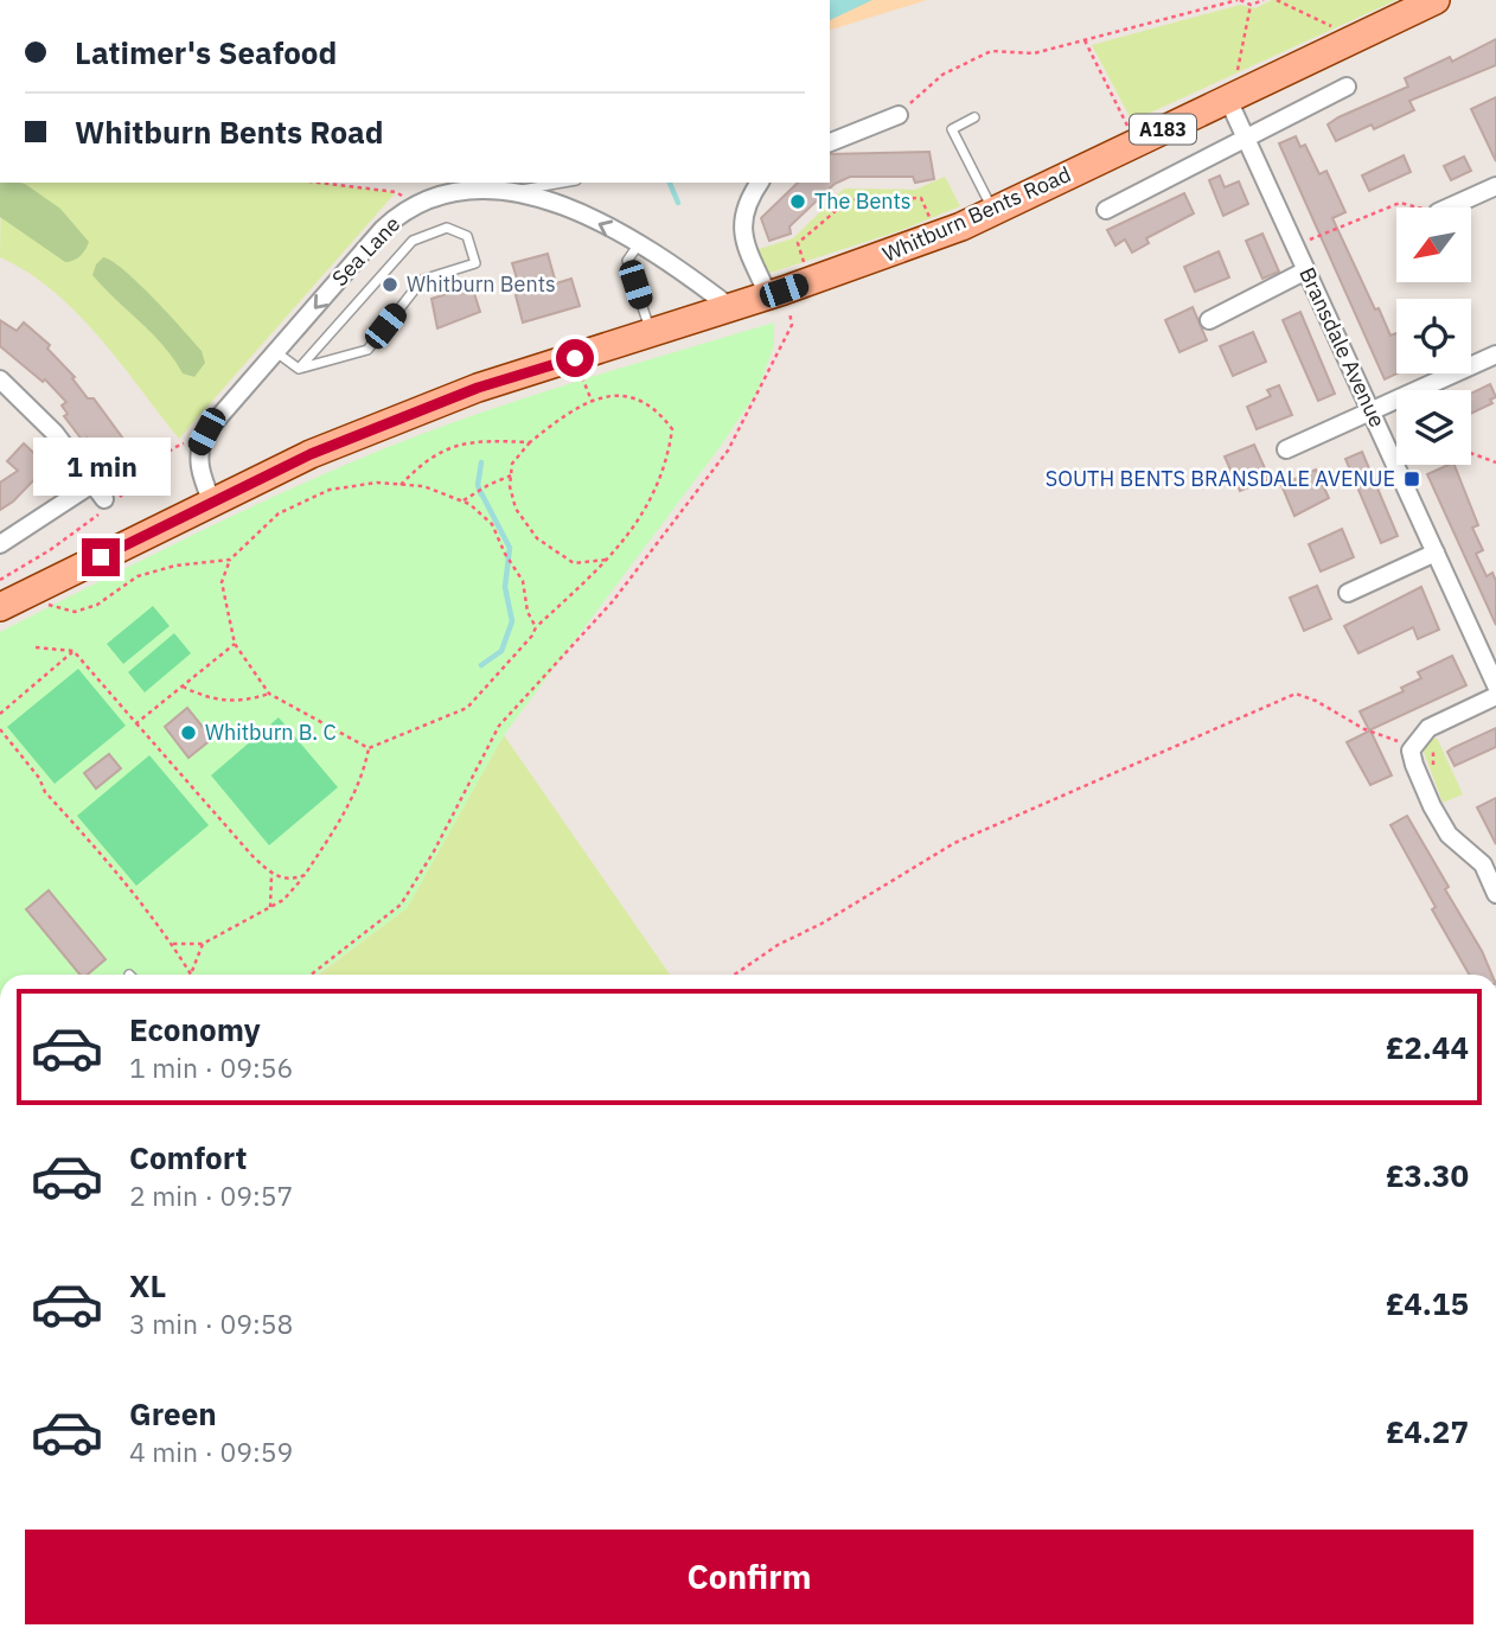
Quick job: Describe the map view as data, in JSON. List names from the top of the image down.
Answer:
{
  "streets": {
    "main road": ["A183", "Whitburn Bents Road"],
    "street": ["Sea Lane", "Bransdale Avenue"]
  },
  "crossings": [
    ["Whitburn Bents Road", "Sea Lane"],
    ["Whitburn Bents Road", "Bransdale Avenue"]
  ],
  "one_way": ["Sea Lane"],
  "places": {
    "other": ["The Bents", "Whitburn Bents", "Whitburn B. C"],
    "transit": ["SOUTH BENTS BRANSDALE AVENUE"]
  },
  "north": "bottom left",
  "page": {
    "banner": ["Latimer's Seafood", "Whitburn Bents Road"],
    "bubble": "1 min",
    "list": [
      {
        "name": "Economy",
        "note": "1 min · 09:56",
        "value": "£2.44"
      },
      {
        "name": "Comfort",
        "note": "2 min · 09:57",
        "value": "£3.30"
      },
      {
        "name": "XL",
        "note": "3 min · 09:58",
        "value": "£4.15"
      },
      {
        "name": "Green",
        "note": "4 min · 09:59",
        "value": "£4.27"
      }
    ],
    "buttons": "Confirm"
  }
}
